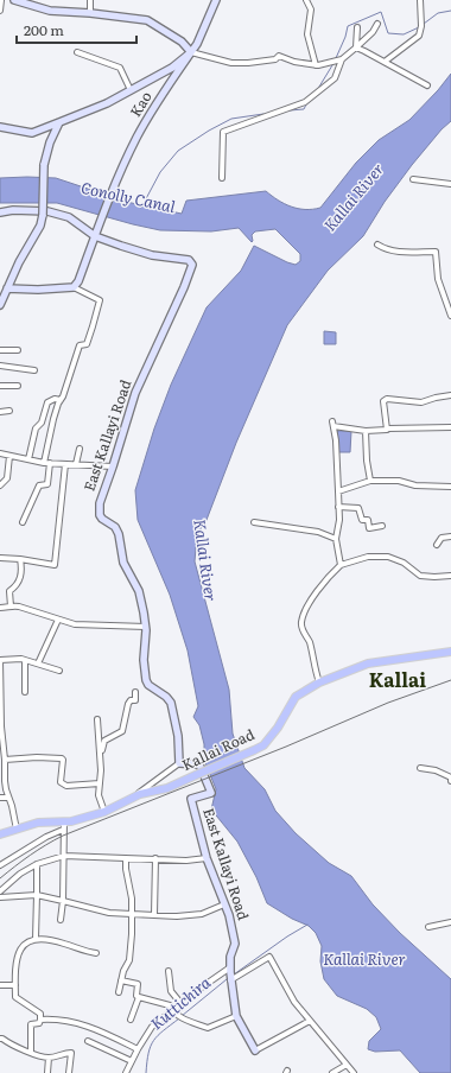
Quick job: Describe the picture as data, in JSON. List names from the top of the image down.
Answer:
{
  "streets": {
    "main road": ["Kallai Road"],
    "street": ["Kao", "East Kallayi Road"]
  },
  "crossings": [
    ["Kao", "East Kallayi Road"]
  ],
  "districts": ["Kallai"],
  "water": ["Conolly Canal", "Kallai River", "Kuttichira"],
  "scale_bar": "200 m"
}
